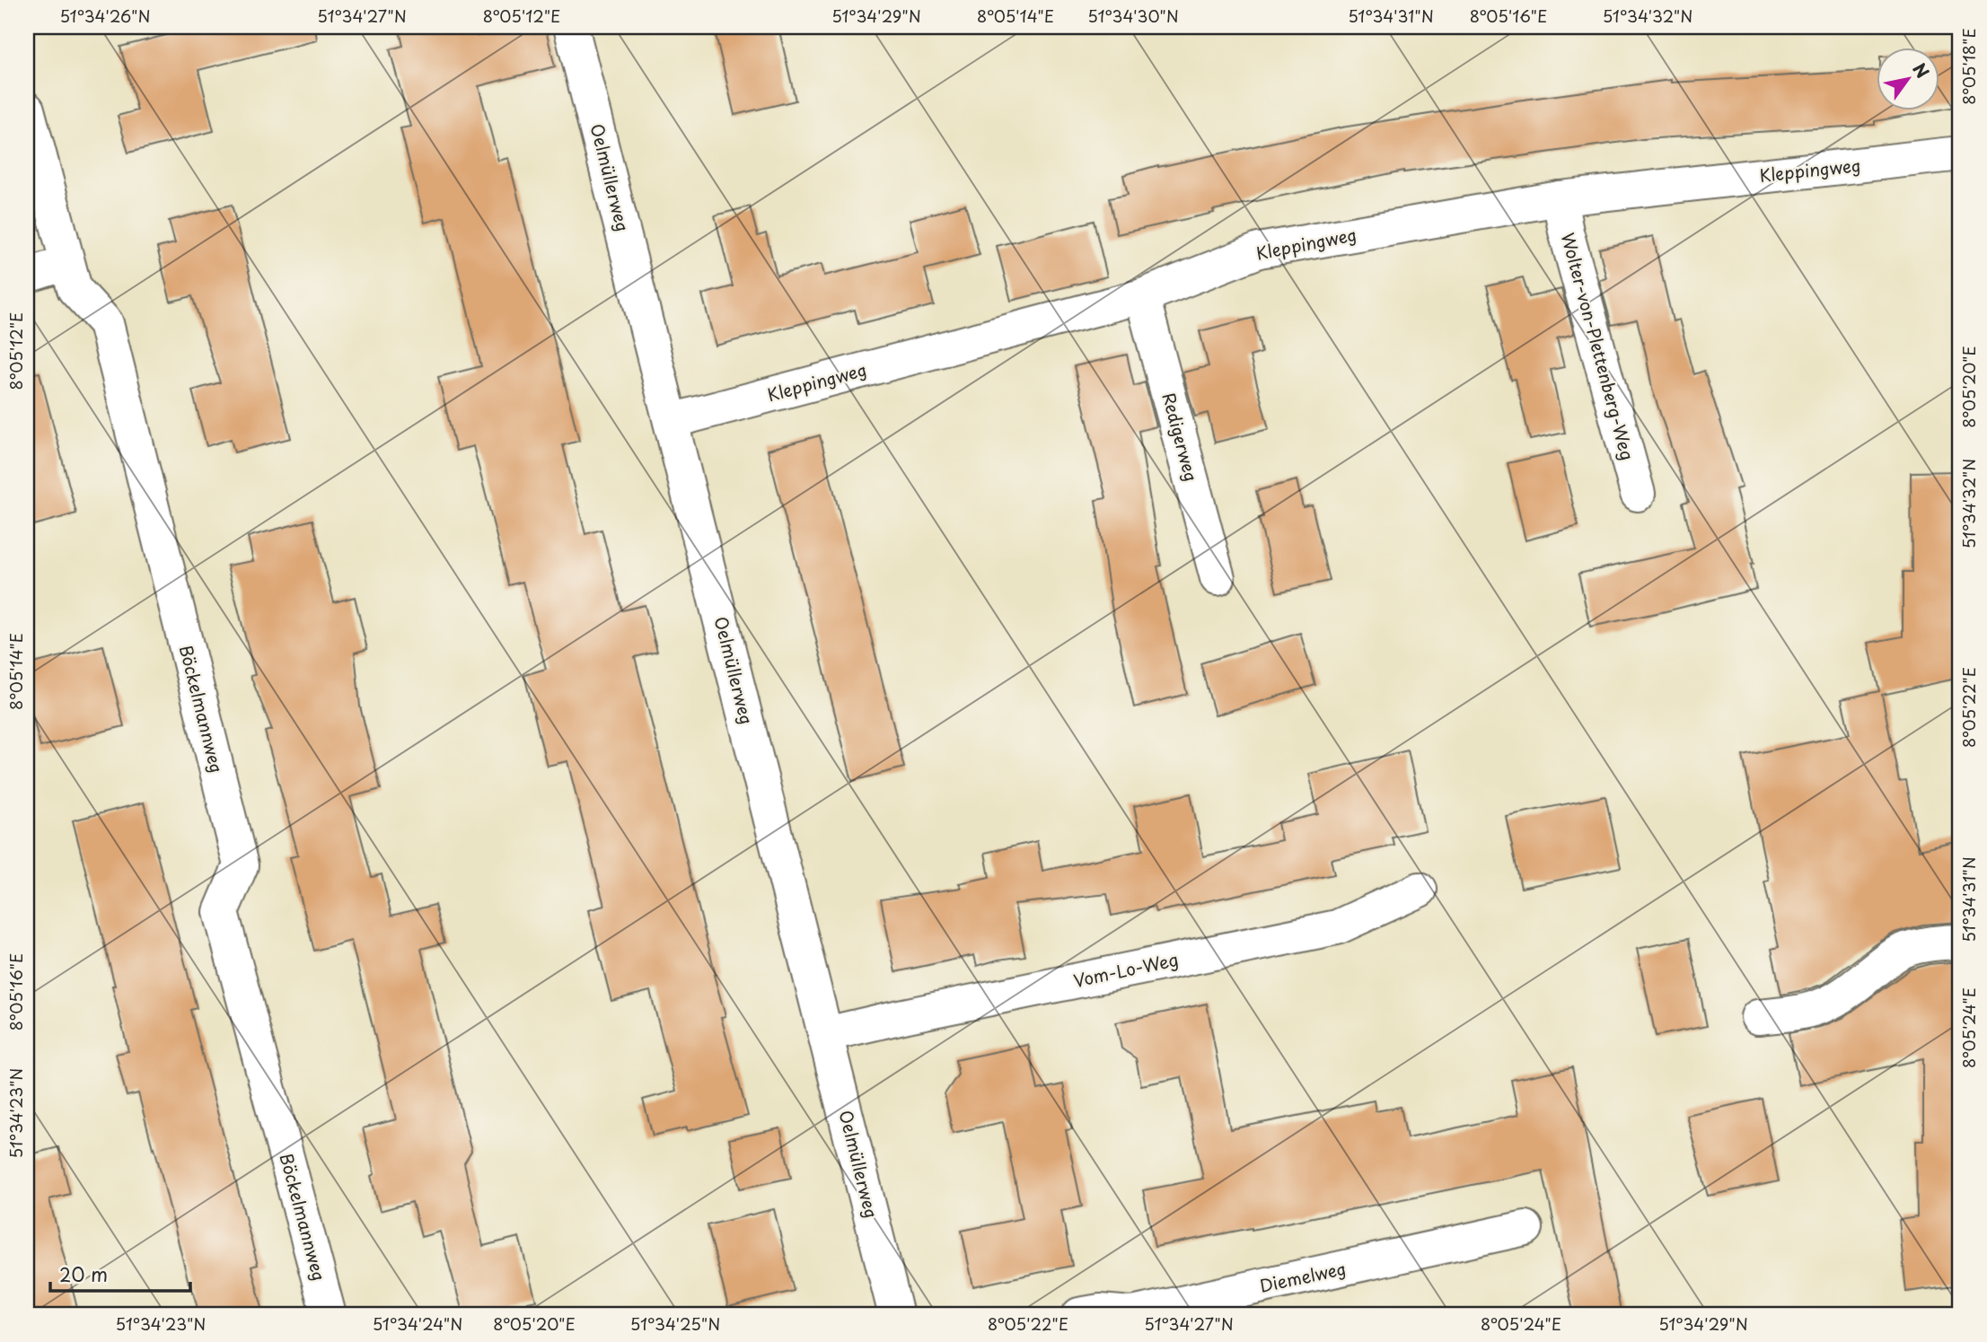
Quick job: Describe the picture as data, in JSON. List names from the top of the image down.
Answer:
{
  "streets": {
    "street": [
      "Kleppingweg",
      "Oelmüllerweg",
      "Wolter-von-Plettenberg-Weg",
      "Redigerweg",
      "Böckelmannweg",
      "Vom-Lo-Weg",
      "Diemelweg"
    ]
  },
  "crossings": [
    ["Kleppingweg", "Oelmüllerweg"],
    ["Kleppingweg", "Wolter-von-Plettenberg-Weg"],
    ["Kleppingweg", "Redigerweg"],
    ["Oelmüllerweg", "Vom-Lo-Weg"]
  ],
  "scale_bar": "20 m",
  "north": "top right",
  "coordinates": [
    "51°34'26\"N",
    "51°34'27\"N",
    "8°05'12\"E",
    "51°34'29\"N",
    "8°05'14\"E",
    "51°34'30\"N",
    "51°34'31\"N",
    "8°05'16\"E",
    "51°34'32\"N",
    "8°05'18\"E",
    "8°05'20\"E",
    "8°05'22\"E",
    "8°05'24\"E",
    "51°34'23\"N",
    "51°34'24\"N",
    "51°34'25\"N"
  ]
}
